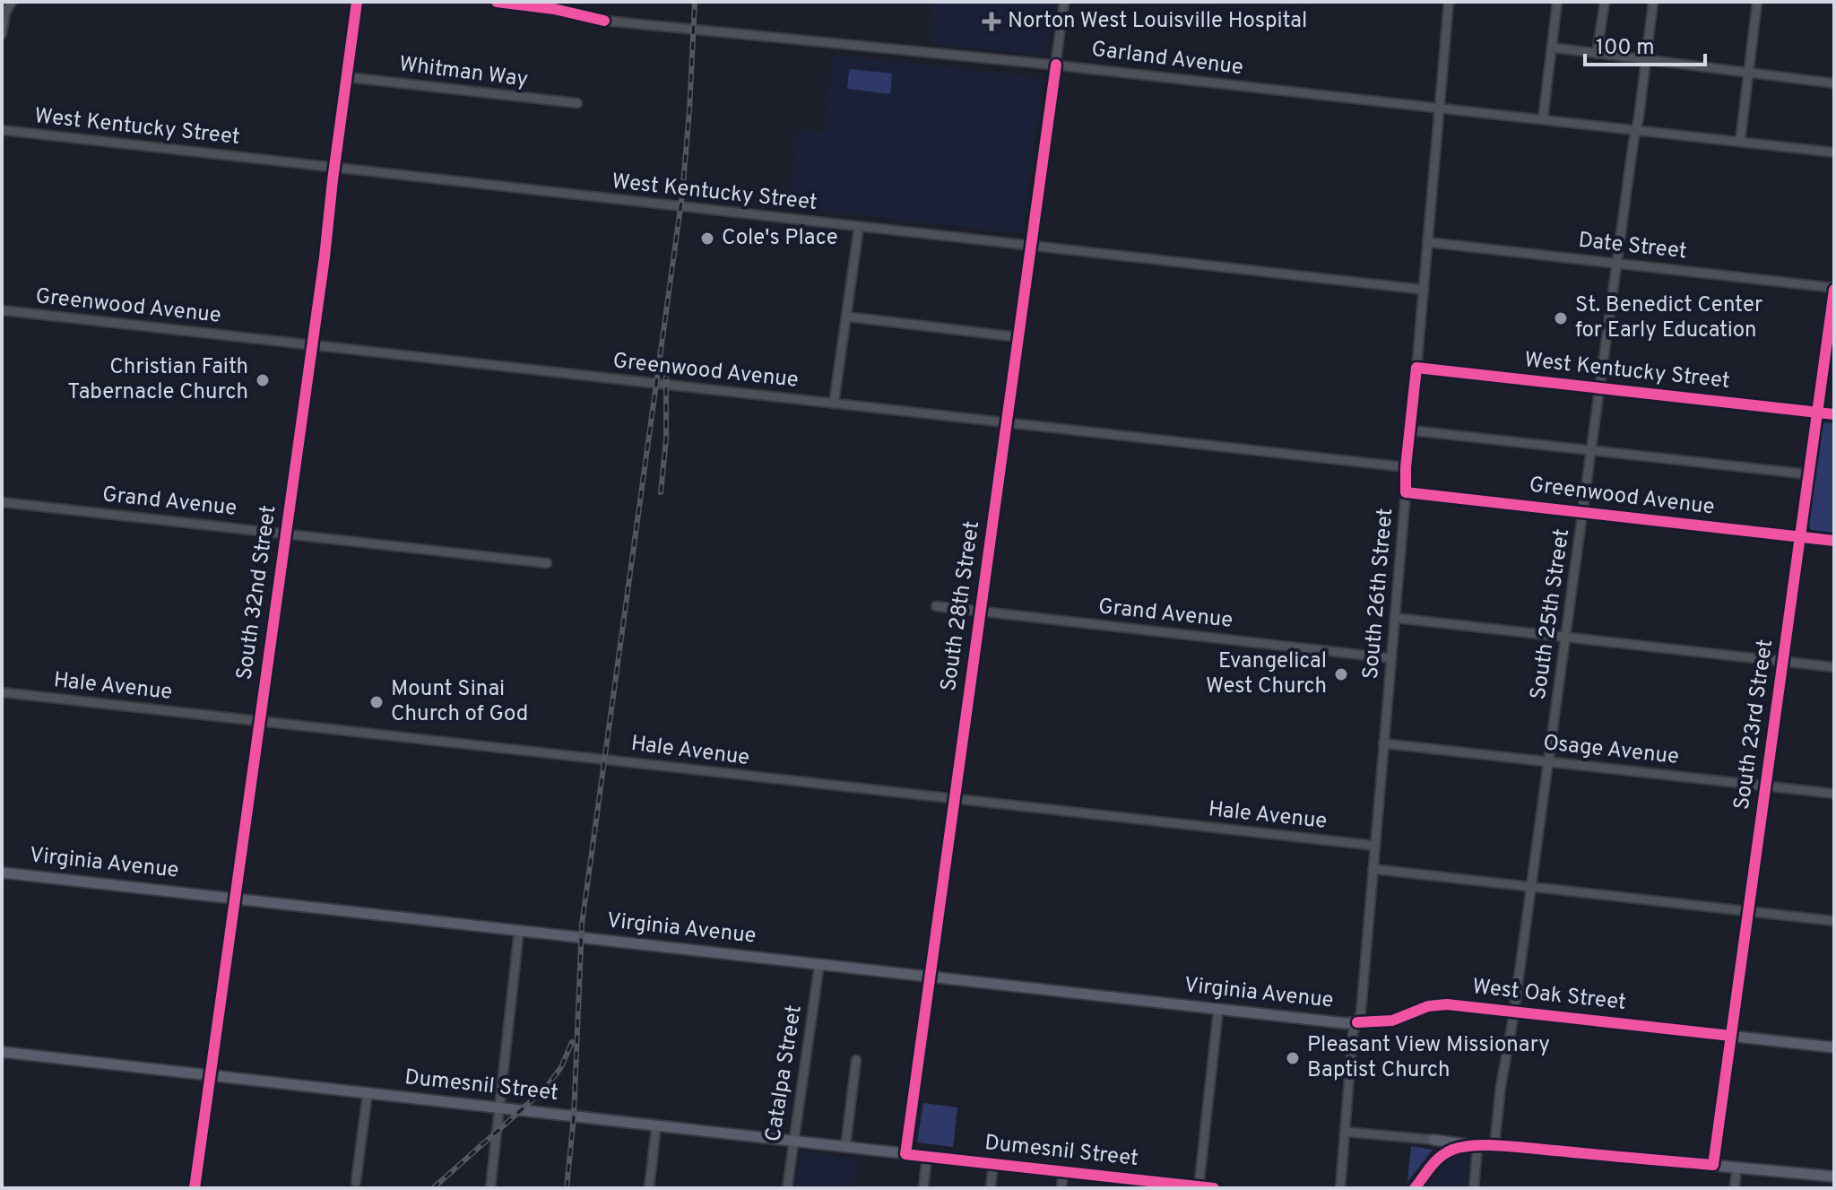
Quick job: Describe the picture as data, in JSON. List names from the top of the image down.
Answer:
{
  "streets": {
    "main road": ["Virginia Avenue", "West Oak Street", "Dumesnil Street"],
    "street": [
      "Garland Avenue",
      "Whitman Way",
      "West Kentucky Street",
      "Date Street",
      "Greenwood Avenue",
      "Grand Avenue",
      "South 32nd Street",
      "South 26th Street",
      "South 28th Street",
      "South 25th Street",
      "Hale Avenue",
      "South 23rd Street",
      "Osage Avenue",
      "Catalpa Street"
    ]
  },
  "crossings": [
    ["Garland Avenue", "South 26th Street"],
    ["Garland Avenue", "South 28th Street"],
    ["Garland Avenue", "South 25th Street"],
    ["Whitman Way", "South 32nd Street"],
    ["West Kentucky Street", "South 32nd Street"],
    ["West Kentucky Street", "South 26th Street"],
    ["West Kentucky Street", "South 28th Street"],
    ["West Kentucky Street", "South 25th Street"],
    ["West Kentucky Street", "South 23rd Street"],
    ["Date Street", "South 26th Street"],
    ["Date Street", "South 25th Street"],
    ["Date Street", "South 23rd Street"],
    ["Greenwood Avenue", "South 32nd Street"],
    ["Greenwood Avenue", "South 26th Street"],
    ["Greenwood Avenue", "South 28th Street"],
    ["Greenwood Avenue", "South 25th Street"],
    ["Greenwood Avenue", "South 23rd Street"],
    ["Grand Avenue", "South 32nd Street"],
    ["Grand Avenue", "South 26th Street"],
    ["Grand Avenue", "South 28th Street"],
    ["South 32nd Street", "Hale Avenue"],
    ["South 32nd Street", "Virginia Avenue"],
    ["South 32nd Street", "Dumesnil Street"],
    ["South 26th Street", "Hale Avenue"],
    ["South 26th Street", "Osage Avenue"],
    ["South 26th Street", "Virginia Avenue"],
    ["South 26th Street", "West Oak Street"],
    ["South 28th Street", "Hale Avenue"],
    ["South 28th Street", "Virginia Avenue"],
    ["South 28th Street", "Dumesnil Street"],
    ["South 25th Street", "Osage Avenue"],
    ["South 25th Street", "West Oak Street"],
    ["South 23rd Street", "Osage Avenue"],
    ["South 23rd Street", "West Oak Street"],
    ["Virginia Avenue", "West Oak Street"],
    ["Virginia Avenue", "Catalpa Street"],
    ["Catalpa Street", "Dumesnil Street"]
  ],
  "places": {
    "health": ["Norton West Louisville Hospital"],
    "other": [
      "Cole's Place",
      "St. Benedict Center for Early Education",
      "Christian Faith Tabernacle Church",
      "Evangelical West Church",
      "Mount Sinai Church of God",
      "Pleasant View Missionary Baptist Church"
    ]
  },
  "scale_bar": "100 m"
}
